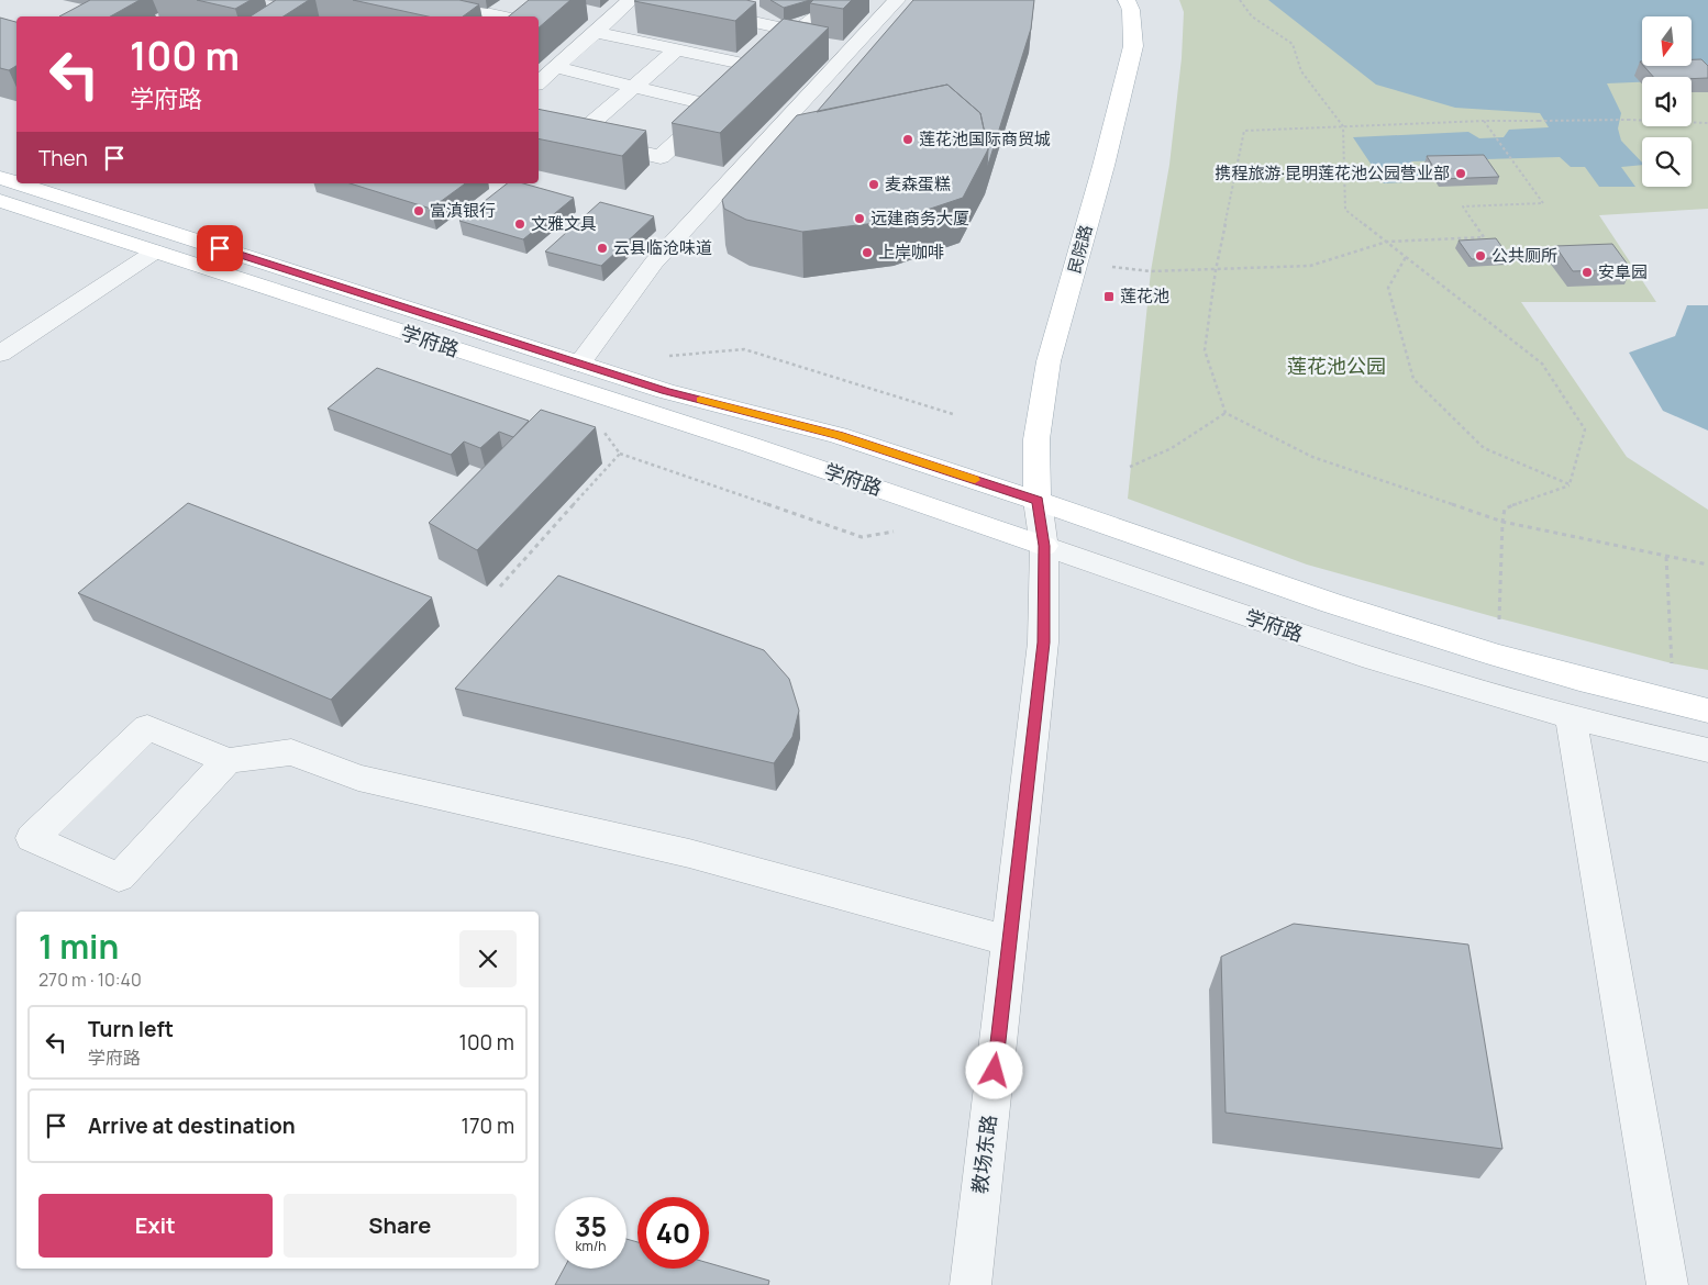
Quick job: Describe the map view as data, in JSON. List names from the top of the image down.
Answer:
{
  "streets": {
    "main road": ["民院路", "学府路"],
    "street": ["教场东路"]
  },
  "crossings": [
    ["民院路", "学府路"],
    ["民院路", "教场东路"],
    ["学府路", "教场东路"]
  ],
  "parks": ["莲花池公园"],
  "places": {
    "other": [
      "莲花池国际商贸城",
      "携程旅游·昆明莲花池公园营业部",
      "麦森蛋糕",
      "富滇银行",
      "远建商务大厦",
      "文雅文具",
      "云县临沧味道",
      "上岸咖啡",
      "公共厕所",
      "安阜园"
    ],
    "transit": ["莲花池"]
  },
  "north": "bottom",
  "page": {
    "turn": ["100 m", "学府路"],
    "then": "Then",
    "heading": ["1 min", "270 m · 10:40"],
    "list": [
      {
        "name": "Turn left",
        "note": "学府路",
        "value": "100 m"
      },
      {
        "name": "Arrive at destination",
        "value": "170 m"
      }
    ],
    "buttons": ["Exit", "Share"],
    "speed": "35 km/h",
    "limit": "40"
  }
}
